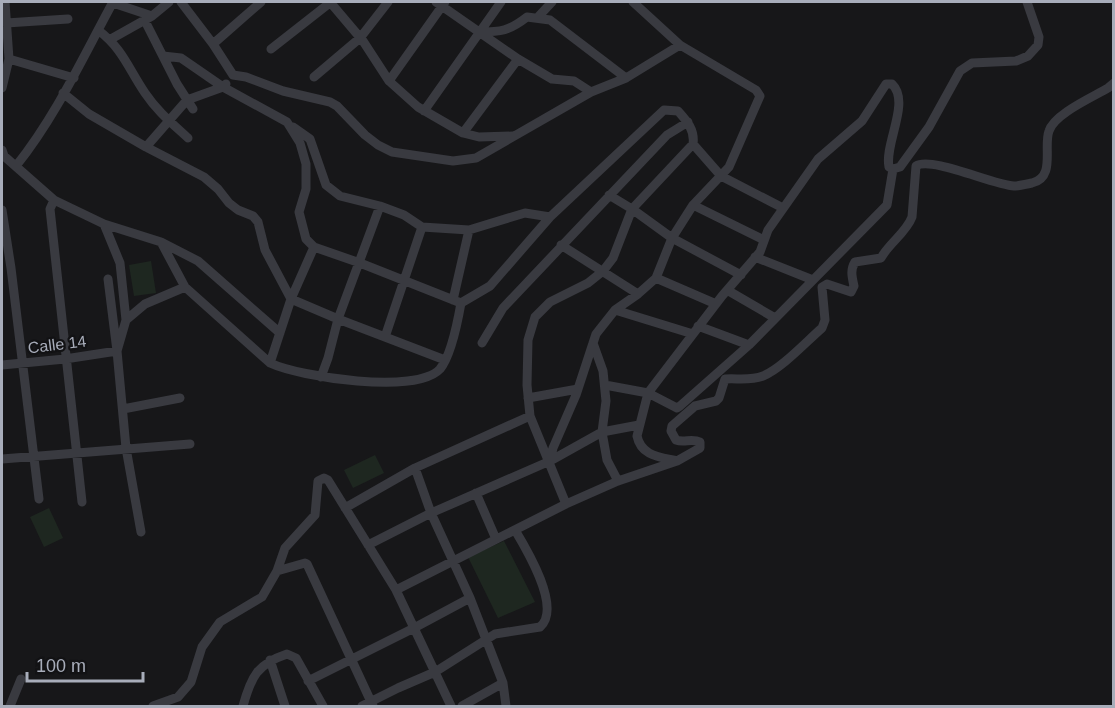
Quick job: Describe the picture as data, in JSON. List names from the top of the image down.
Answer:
{
  "streets": {
    "street": ["Calle 14"]
  },
  "scale_bar": "100 m"
}
